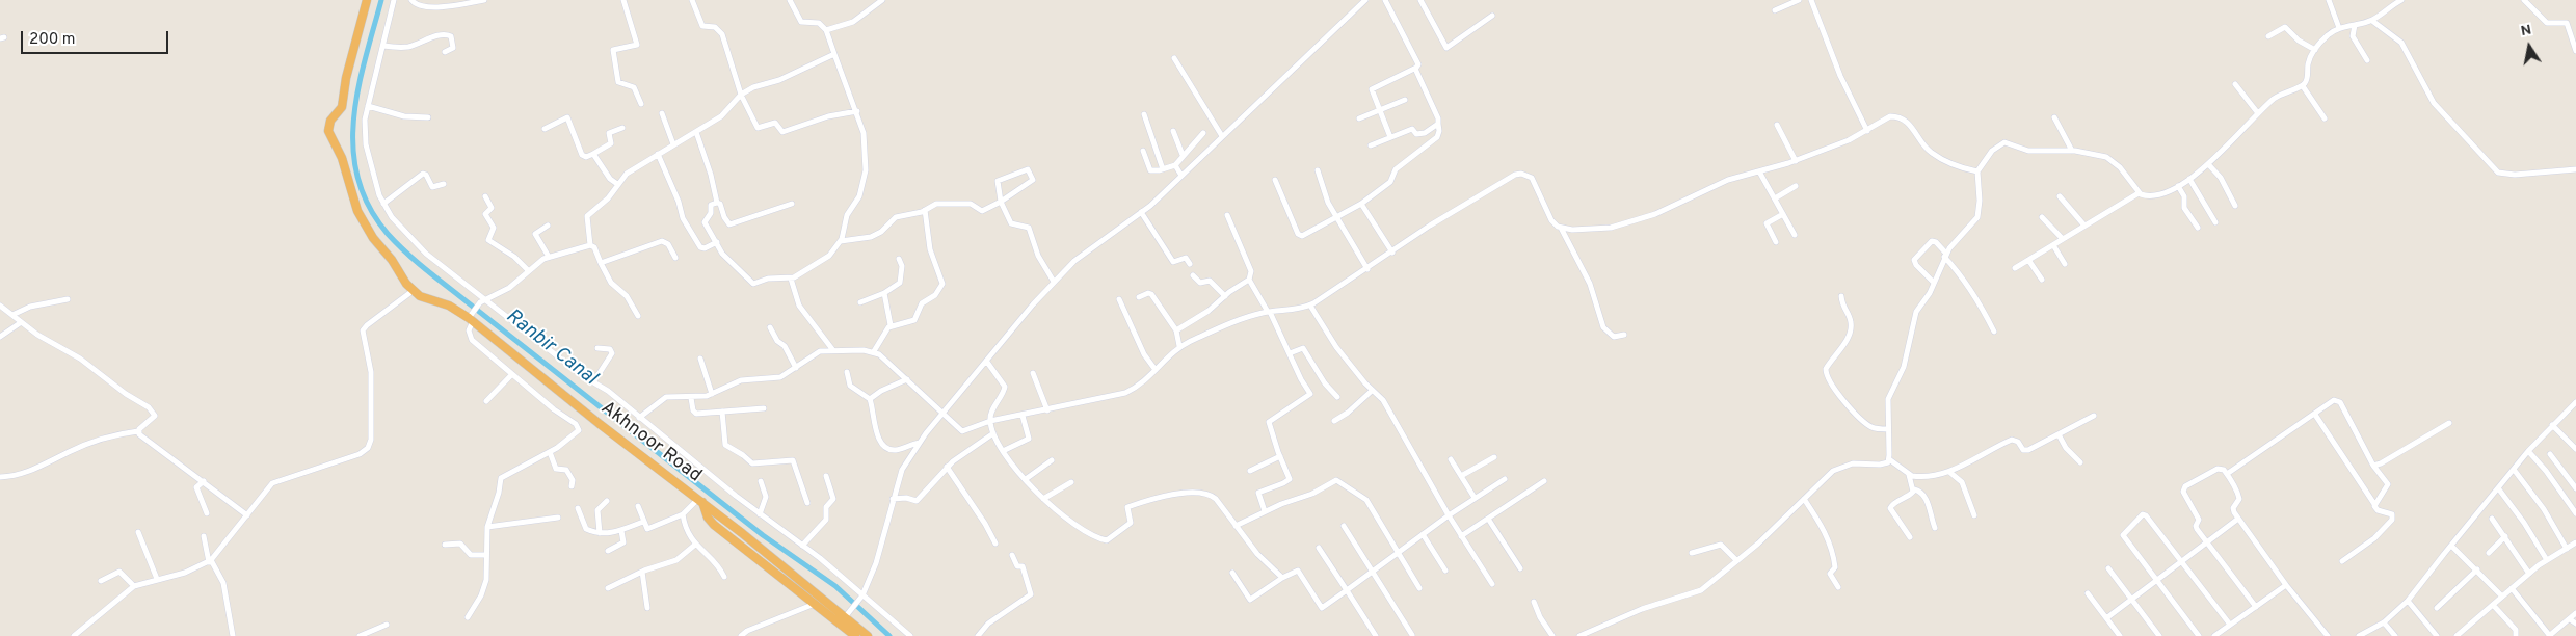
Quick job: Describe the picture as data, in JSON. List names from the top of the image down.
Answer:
{
  "streets": {
    "highway": ["Akhnoor Road"]
  },
  "water": ["Ranbir Canal"],
  "scale_bar": "200 m",
  "north": "top"
}
